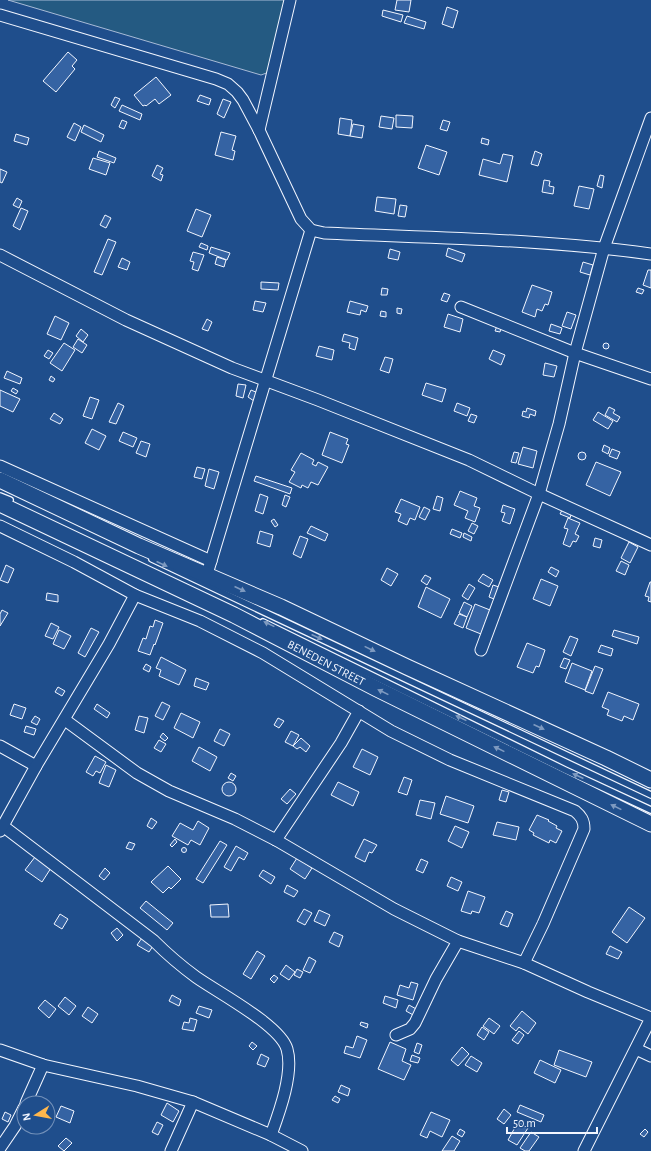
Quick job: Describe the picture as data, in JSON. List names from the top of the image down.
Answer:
{
  "streets": {
    "main road": ["BENEDEN STREET"]
  },
  "scale_bar": "50 m",
  "north": "left"
}
